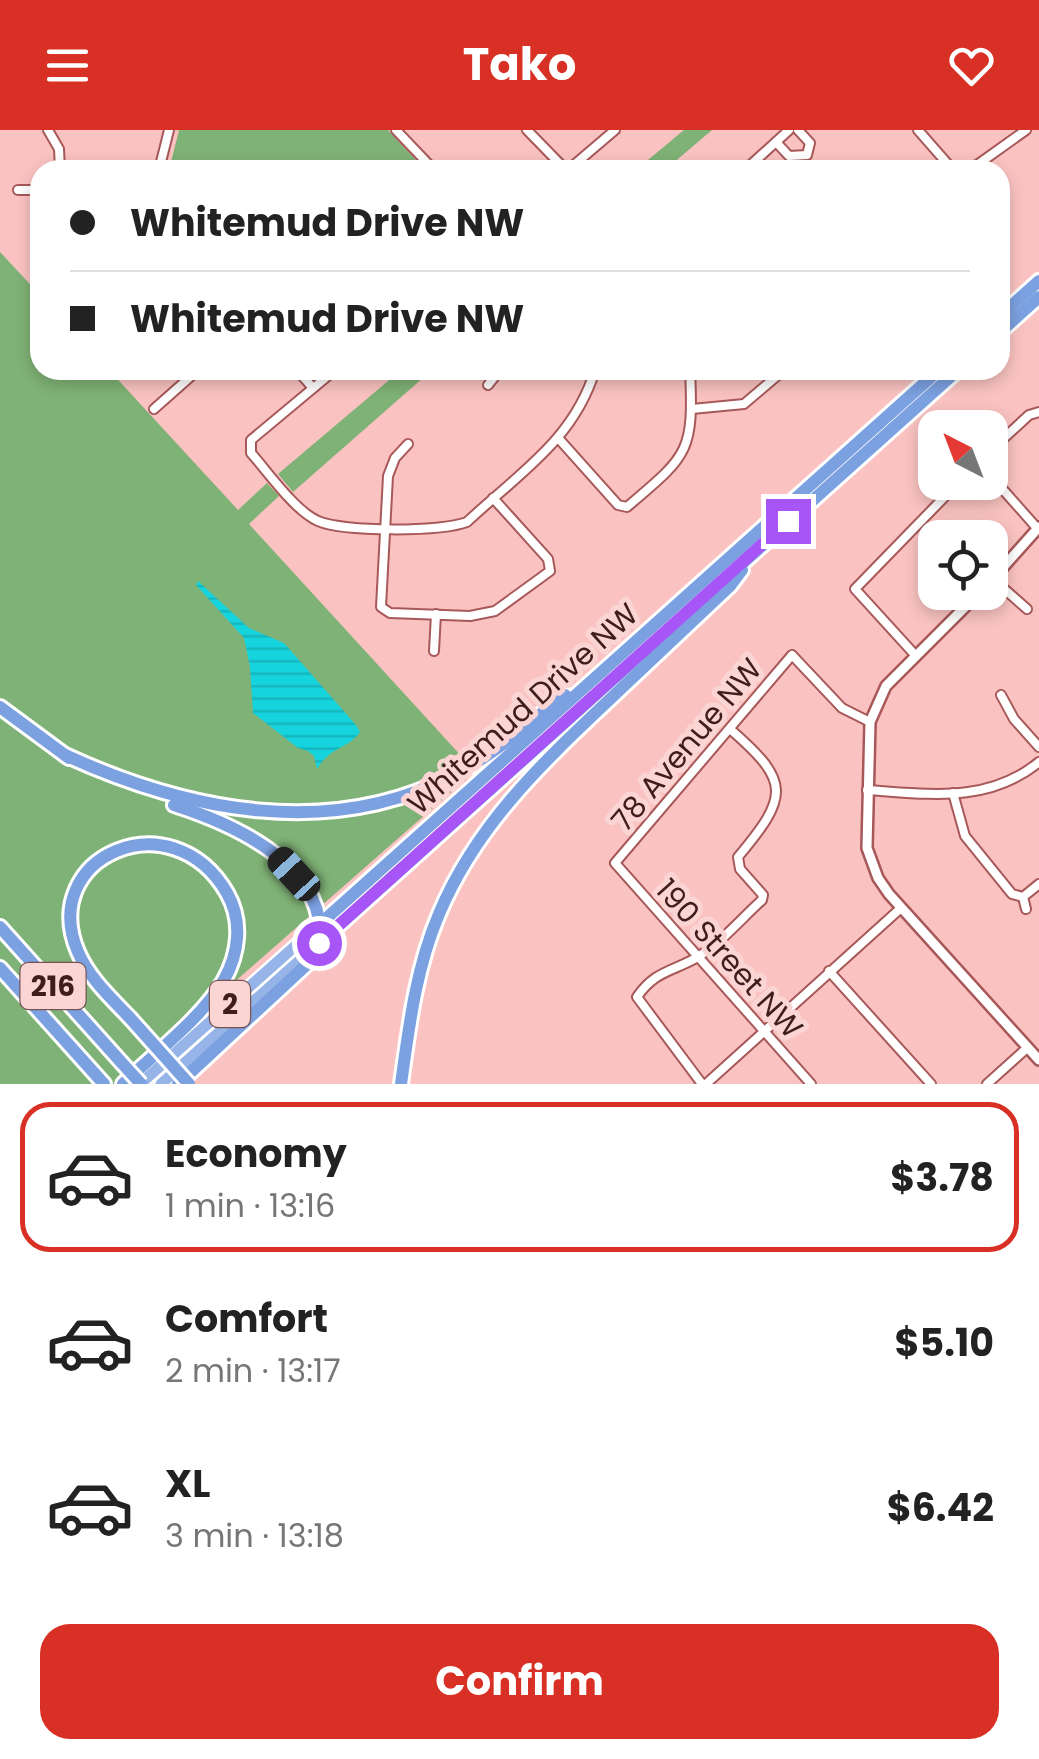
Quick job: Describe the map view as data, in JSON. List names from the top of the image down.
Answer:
{
  "streets": {
    "highway": ["Whitemud Drive NW", "216", "2"],
    "street": ["78 Avenue NW", "190 Street NW"]
  },
  "crossings": [
    ["Whitemud Drive NW", "216"],
    ["78 Avenue NW", "190 Street NW"]
  ],
  "north": "top left",
  "page": {
    "header": "Tako",
    "banner": ["Whitemud Drive NW", "Whitemud Drive NW"],
    "list": [
      {
        "name": "Economy",
        "note": "1 min · 13:16",
        "value": "$3.78"
      },
      {
        "name": "Comfort",
        "note": "2 min · 13:17",
        "value": "$5.10"
      },
      {
        "name": "XL",
        "note": "3 min · 13:18",
        "value": "$6.42"
      }
    ],
    "buttons": "Confirm"
  }
}
